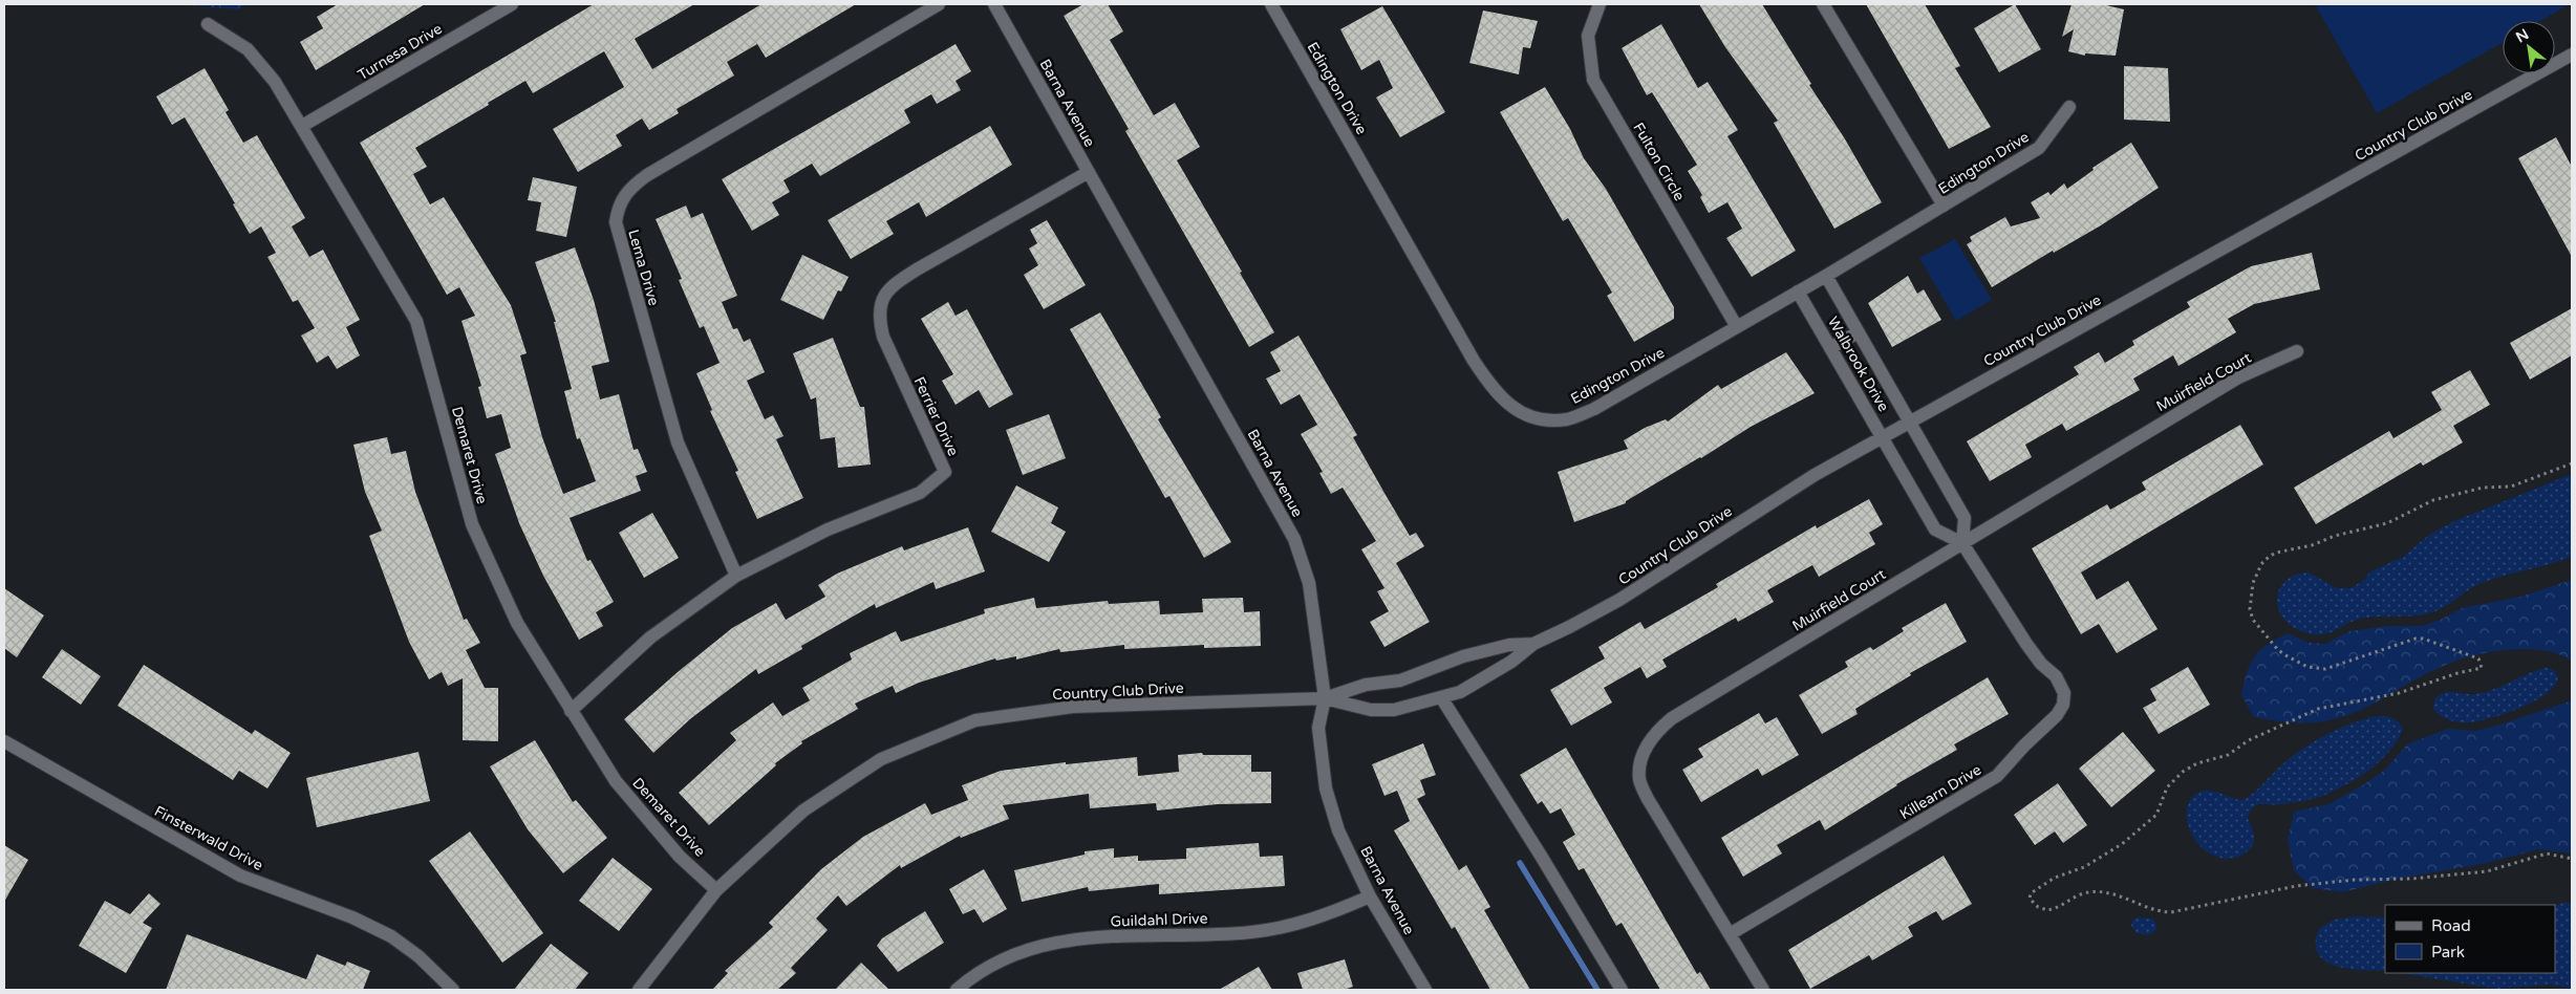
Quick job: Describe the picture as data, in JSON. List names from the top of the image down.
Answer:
{
  "streets": {
    "street": [
      "Turnesa Drive",
      "Edington Drive",
      "Barna Avenue",
      "Country Club Drive",
      "Fulton Circle",
      "Lema Drive",
      "Walbrook Drive",
      "Muirfield Court",
      "Ferrier Drive",
      "Demaret Drive",
      "Killearn Drive",
      "Finsterwald Drive",
      "Guildahl Drive"
    ]
  },
  "crossings": [
    ["Turnesa Drive", "Demaret Drive"],
    ["Edington Drive", "Fulton Circle"],
    ["Edington Drive", "Walbrook Drive"],
    ["Barna Avenue", "Country Club Drive"],
    ["Barna Avenue", "Ferrier Drive"],
    ["Barna Avenue", "Guildahl Drive"],
    ["Country Club Drive", "Walbrook Drive"],
    ["Country Club Drive", "Demaret Drive"],
    ["Lema Drive", "Ferrier Drive"],
    ["Walbrook Drive", "Muirfield Court"],
    ["Walbrook Drive", "Killearn Drive"],
    ["Muirfield Court", "Killearn Drive"],
    ["Ferrier Drive", "Demaret Drive"]
  ],
  "legend": ["Road", "Park"],
  "north": "top left"
}
